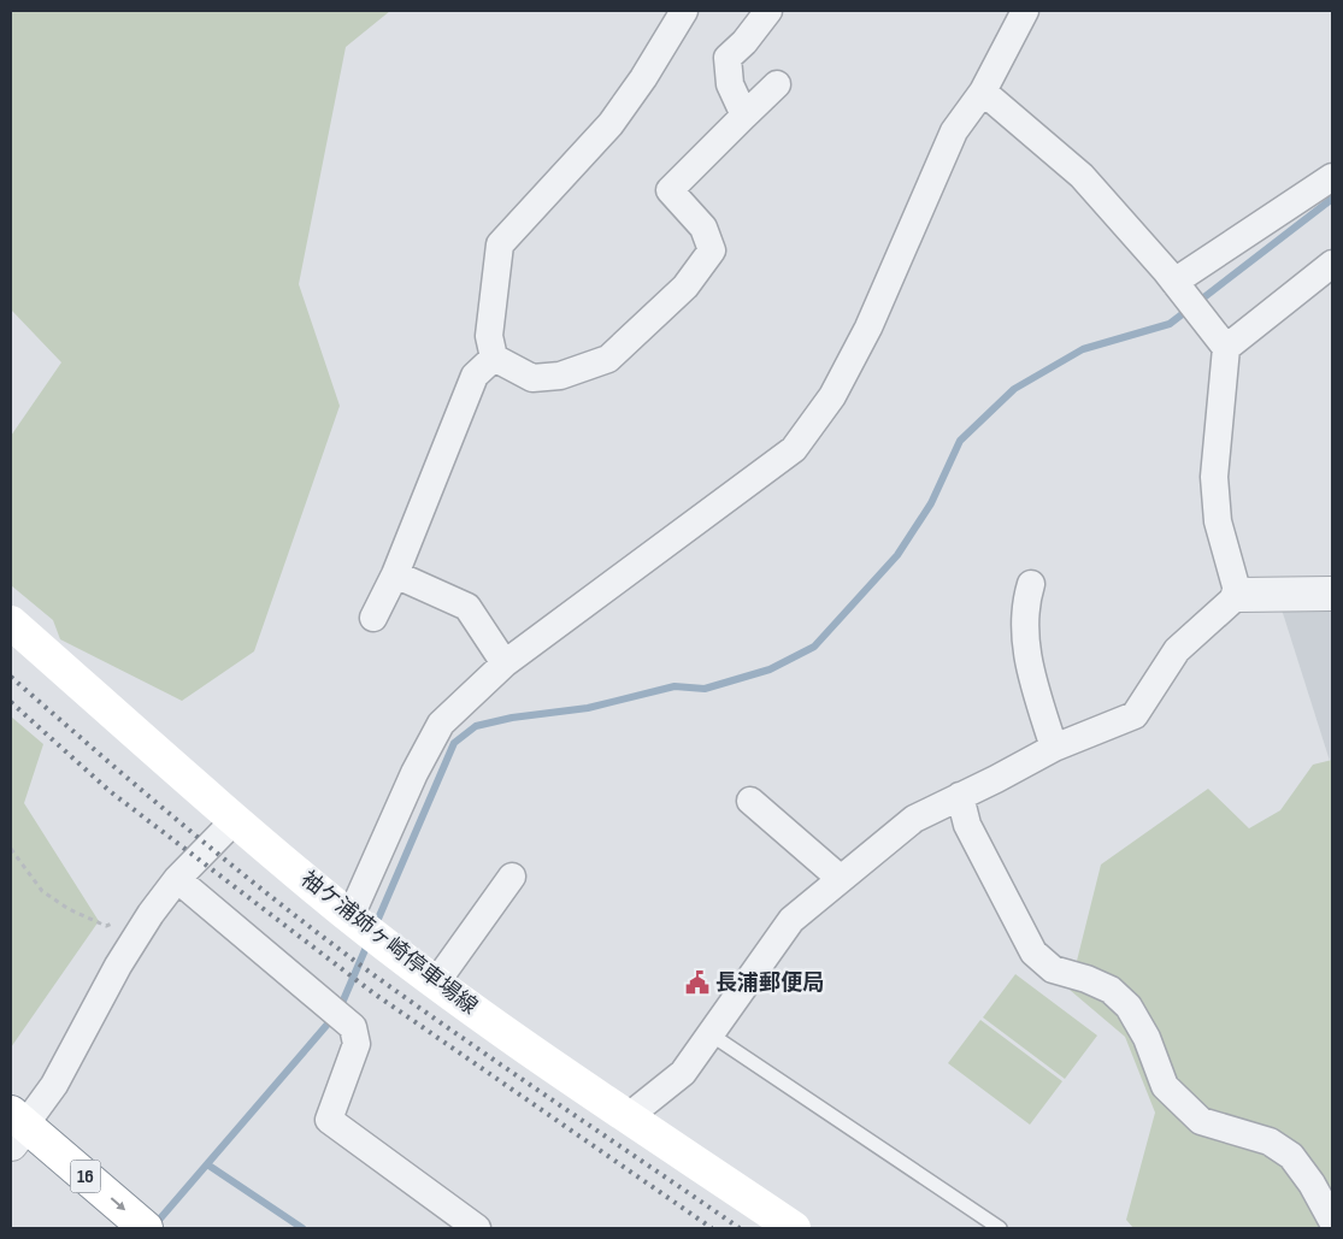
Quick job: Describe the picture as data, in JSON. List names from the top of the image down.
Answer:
{
  "streets": {
    "main road": ["袖ケ浦姉ヶ崎停車場線", "16"]
  },
  "places": {
    "public building": ["長浦郵便局"]
  }
}
